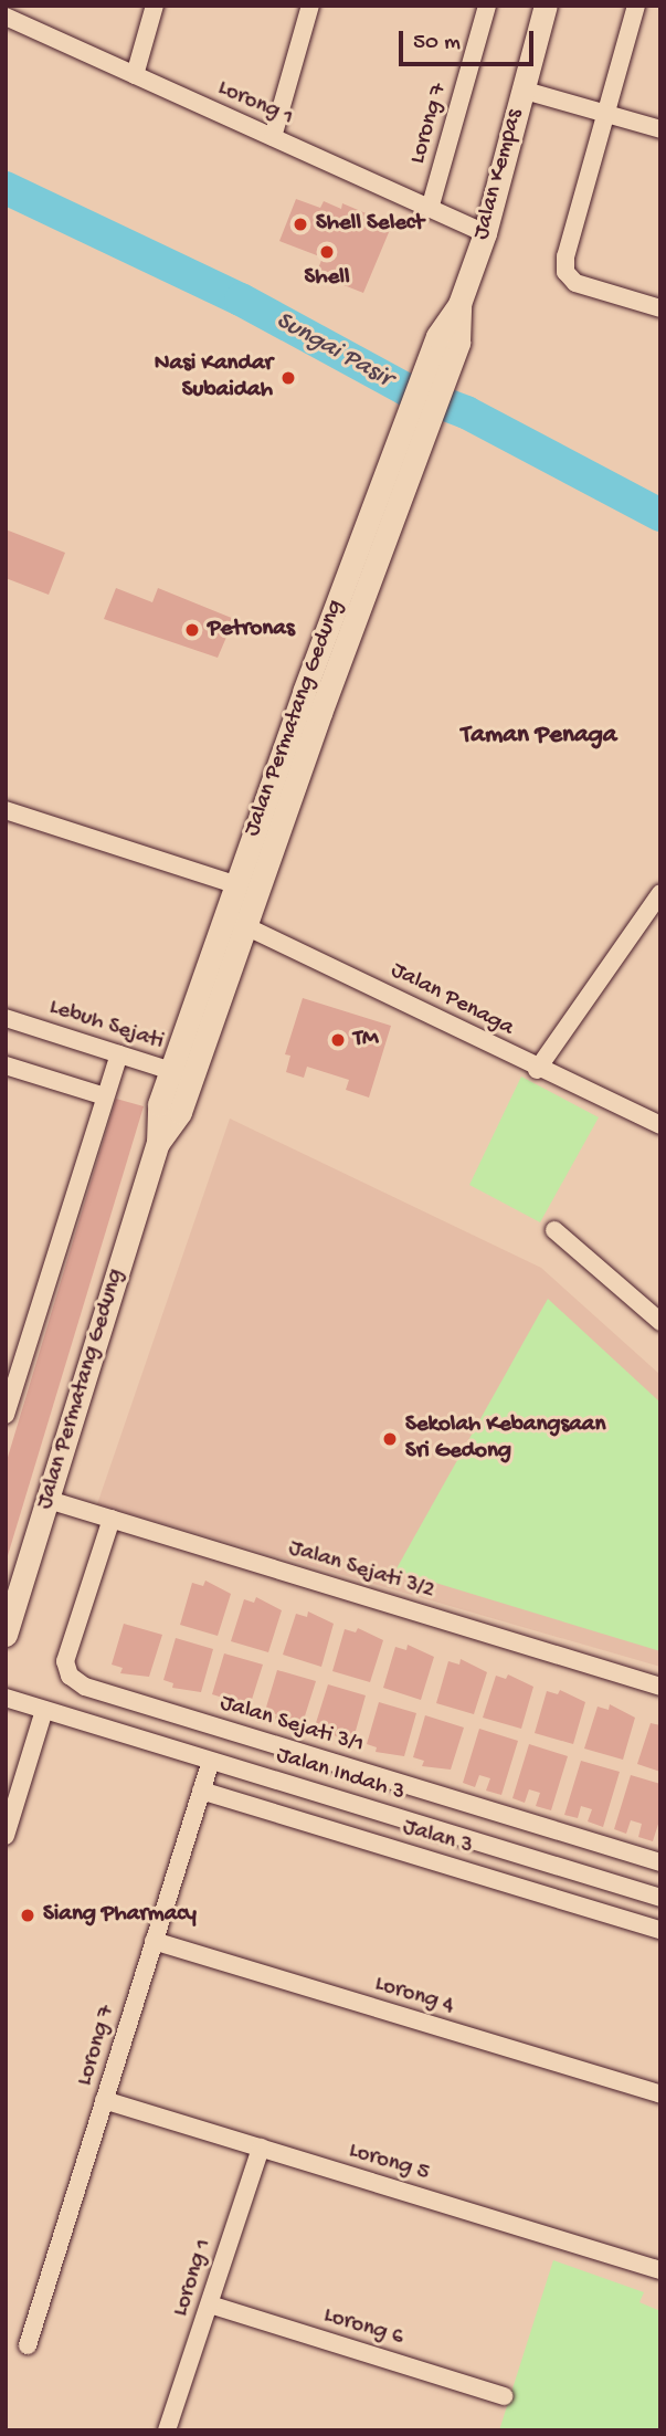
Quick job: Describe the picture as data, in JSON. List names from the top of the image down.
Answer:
{
  "streets": {
    "main road": ["Jalan Kempas", "Jalan Permatang Gedung"],
    "street": [
      "Lorong 1",
      "Lorong 7",
      "Jalan Penaga",
      "Lebuh Sejati",
      "Jalan Sejati 3/2",
      "Jalan Sejati 3/1",
      "Jalan Indah 3",
      "Jalan 3",
      "Lorong 4",
      "Lorong 5",
      "Lorong 6"
    ]
  },
  "crossings": [
    ["Lorong 1", "Lorong 7"],
    ["Lorong 1", "Jalan Kempas"],
    ["Lorong 1", "Lorong 5"],
    ["Lorong 1", "Lorong 6"],
    ["Lorong 7", "Jalan Indah 3"],
    ["Lorong 7", "Jalan 3"],
    ["Lorong 7", "Lorong 4"],
    ["Lorong 7", "Lorong 5"],
    ["Jalan Kempas", "Jalan Permatang Gedung"],
    ["Jalan Permatang Gedung", "Jalan Penaga"],
    ["Jalan Permatang Gedung", "Lebuh Sejati"],
    ["Jalan Permatang Gedung", "Jalan Sejati 3/2"],
    ["Jalan Sejati 3/2", "Jalan Sejati 3/1"]
  ],
  "districts": ["Taman Penaga"],
  "water": ["Sungai Pasir"],
  "places": [
    "Shell Select",
    "Shell",
    "Nasi Kandar Subaidah",
    "Petronas",
    "TM",
    "Sekolah Kebangsaan Sri Gedong",
    "Siang Pharmacy"
  ],
  "scale_bar": "50 m"
}
